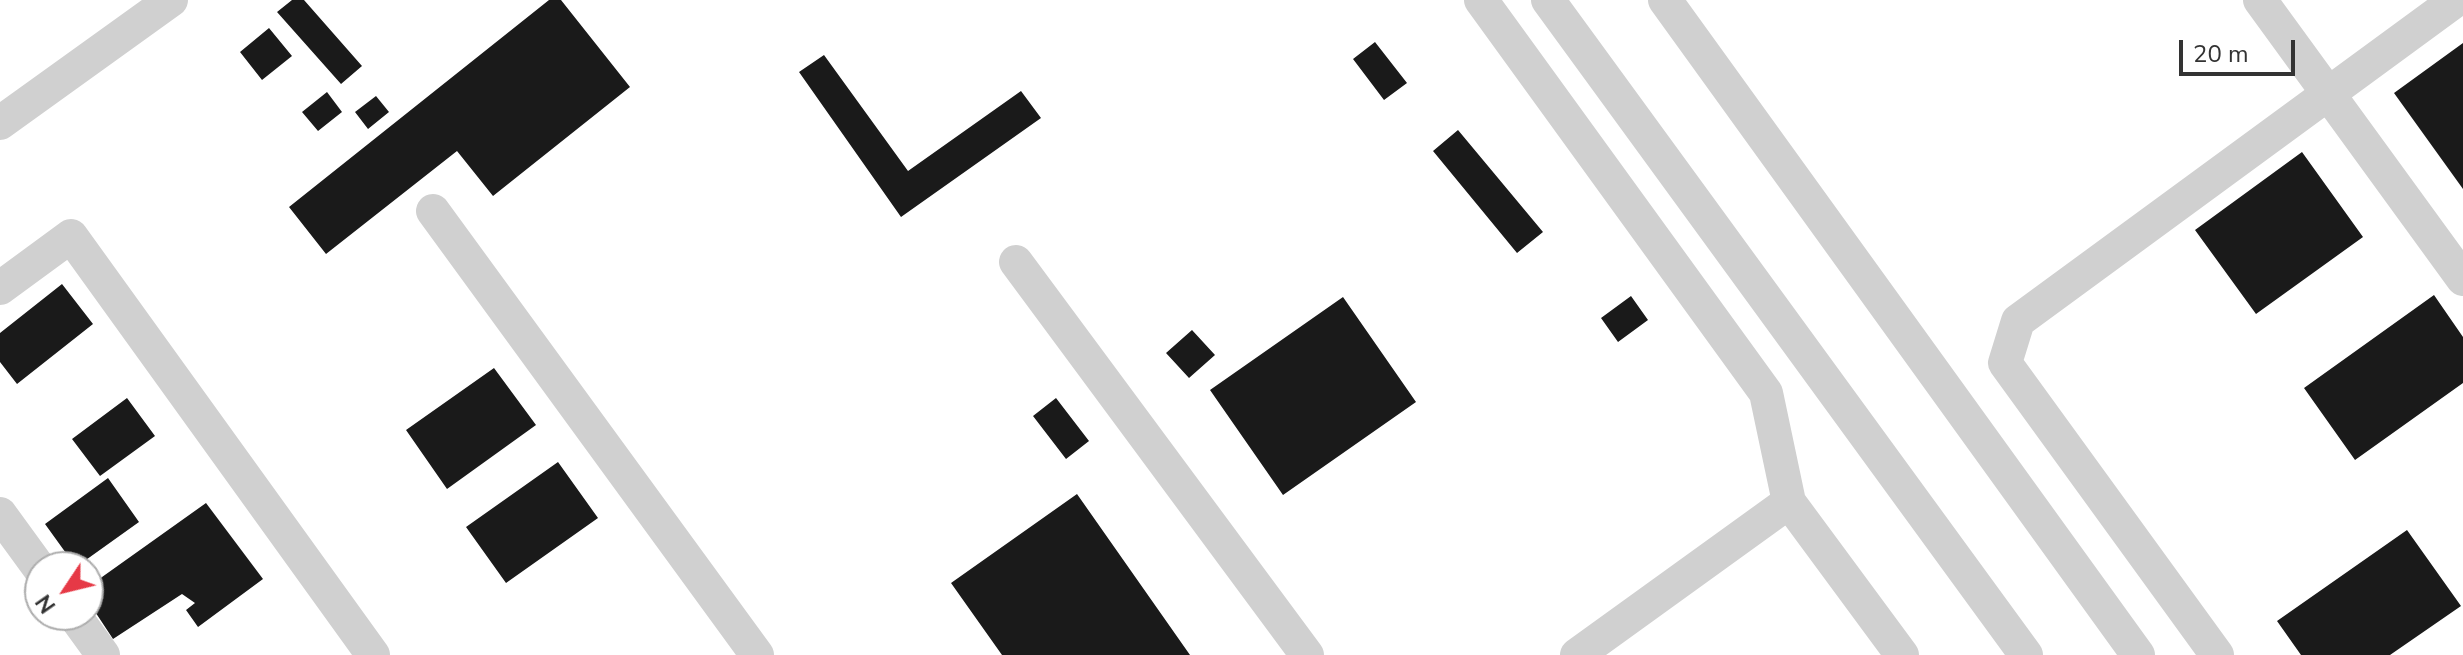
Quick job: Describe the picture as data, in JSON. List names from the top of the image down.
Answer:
{
  "scale_bar": "20 m",
  "north": "bottom left"
}
